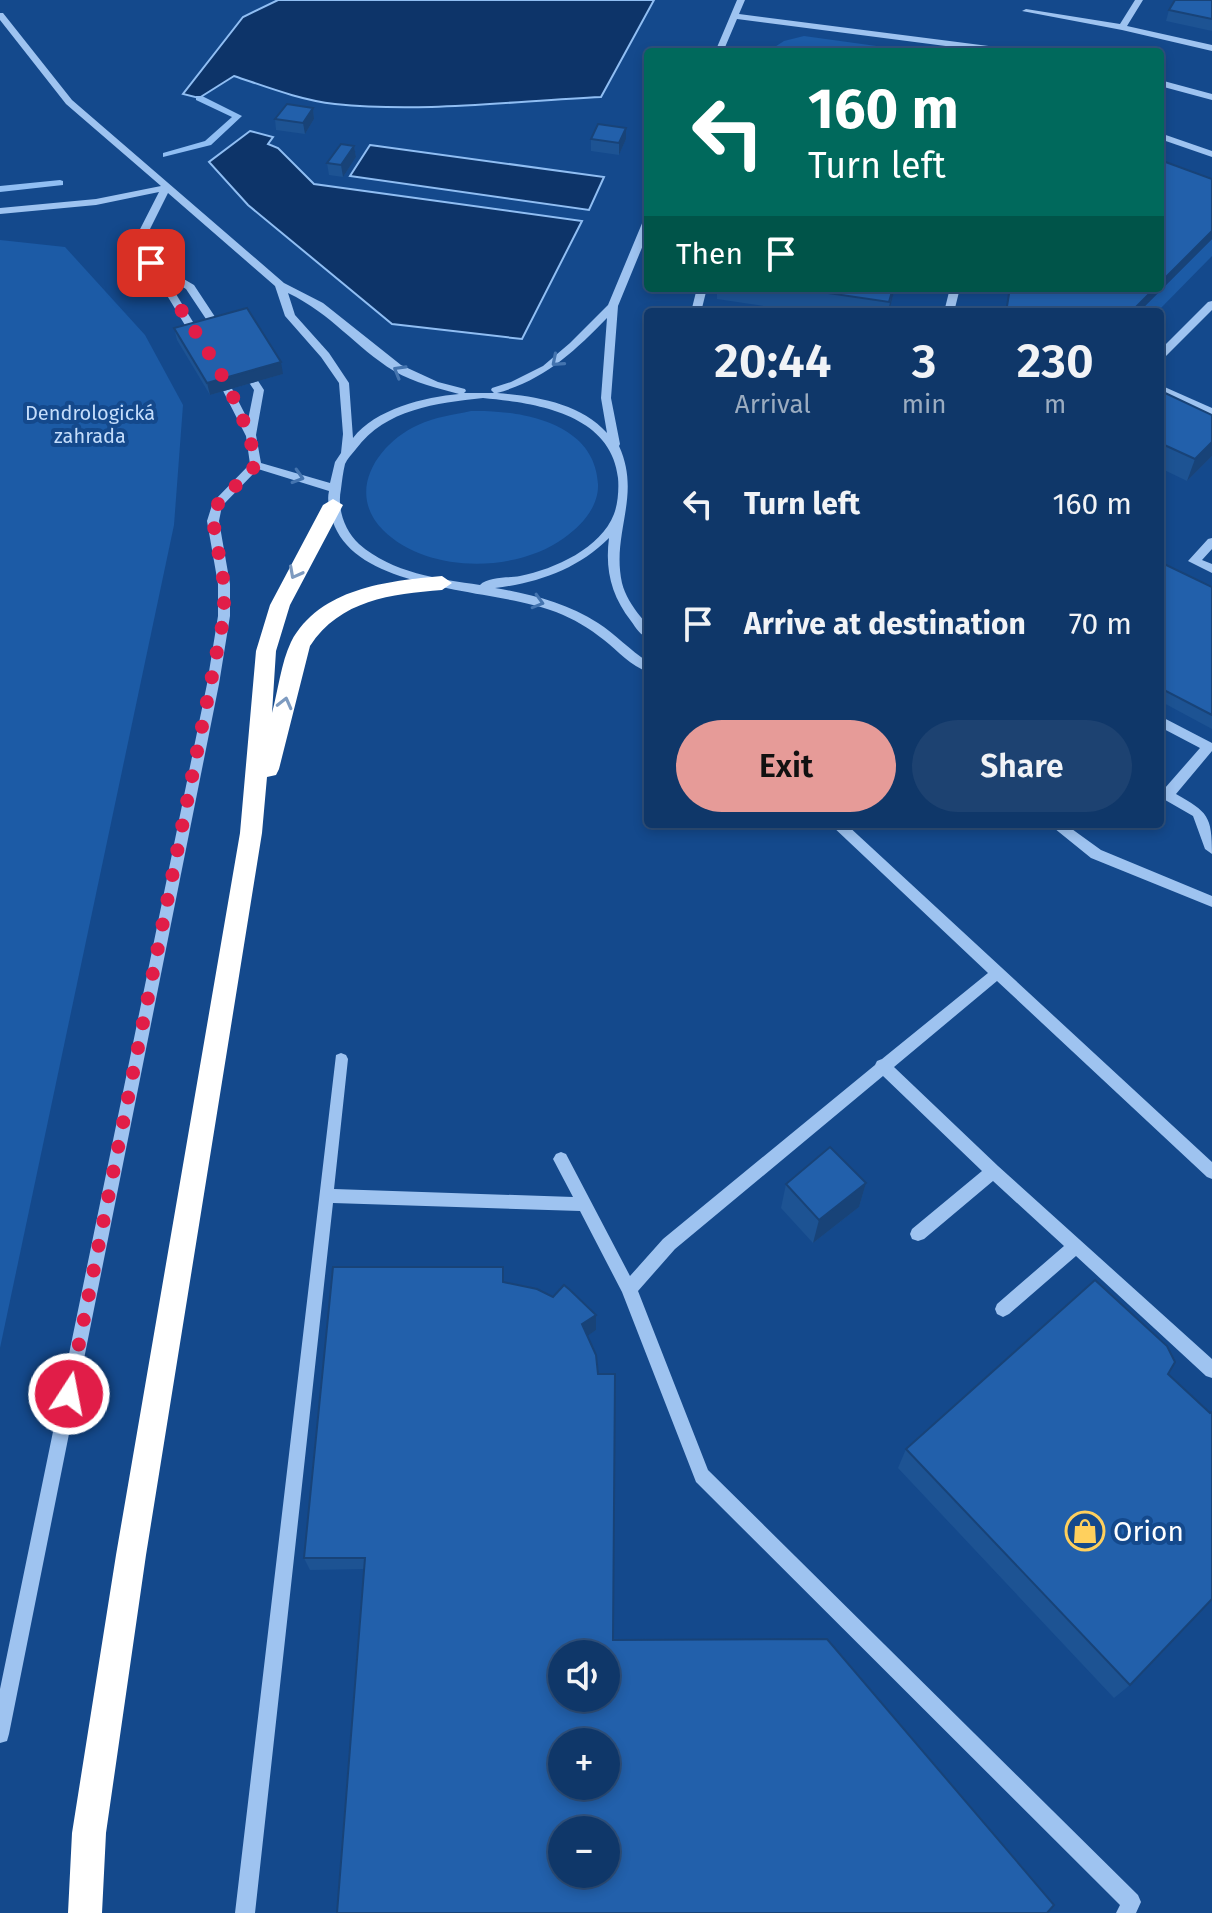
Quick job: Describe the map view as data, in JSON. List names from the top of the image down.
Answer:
{
  "parks": ["Dendrologická zahrada"],
  "places": {
    "shop": ["Orion"]
  },
  "page": {
    "turn": ["160 m", "Turn left"],
    "then": "Then",
    "eta": [
      "20:44",
      "Arrival",
      "3",
      "min",
      "230",
      "m"
    ],
    "list": [
      {
        "name": "Turn left",
        "value": "160 m"
      },
      {
        "name": "Arrive at destination",
        "value": "70 m"
      }
    ],
    "buttons": ["Exit", "Share"],
    "map_buttons": ["+", "−"]
  }
}
